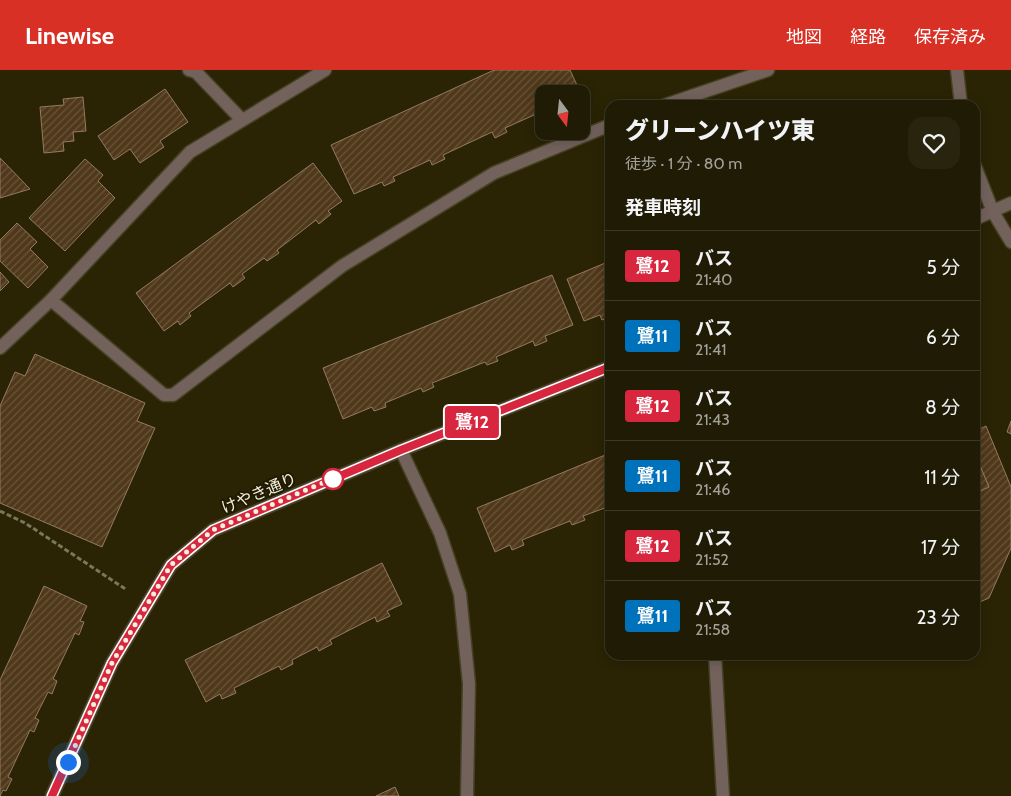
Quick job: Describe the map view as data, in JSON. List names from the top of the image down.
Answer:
{
  "streets": {
    "street": ["けやき通り"]
  },
  "lines": ["bus line 鷺12"],
  "north": "bottom",
  "page": {
    "header": "Linewise",
    "nav": ["地図", "経路", "保存済み"],
    "on_map": "鷺12",
    "heading": [
      ["グリーンハイツ東", "徒歩 · 1 分 · 80 m"],
      "発車時刻"
    ],
    "list": [
      {
        "mark": "鷺12",
        "name": "バス",
        "note": "21:40",
        "value": "5 分"
      },
      {
        "mark": "鷺11",
        "name": "バス",
        "note": "21:41",
        "value": "6 分"
      },
      {
        "mark": "鷺12",
        "name": "バス",
        "note": "21:43",
        "value": "8 分"
      },
      {
        "mark": "鷺11",
        "name": "バス",
        "note": "21:46",
        "value": "11 分"
      },
      {
        "mark": "鷺12",
        "name": "バス",
        "note": "21:52",
        "value": "17 分"
      },
      {
        "mark": "鷺11",
        "name": "バス",
        "note": "21:58",
        "value": "23 分"
      }
    ]
  }
}
